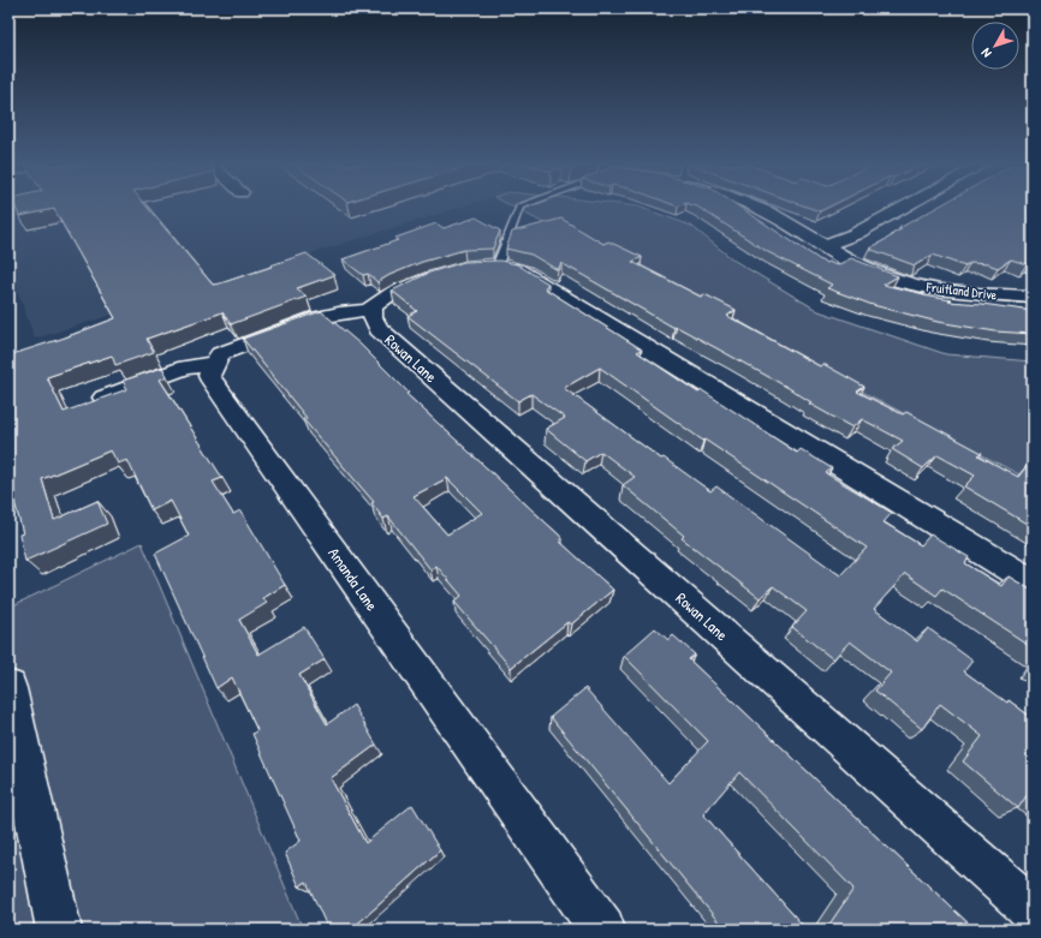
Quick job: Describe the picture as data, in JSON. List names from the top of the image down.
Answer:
{
  "streets": {
    "street": ["Fruitland Drive", "Rowan Lane", "Amanda Lane"]
  },
  "north": "bottom left"
}
